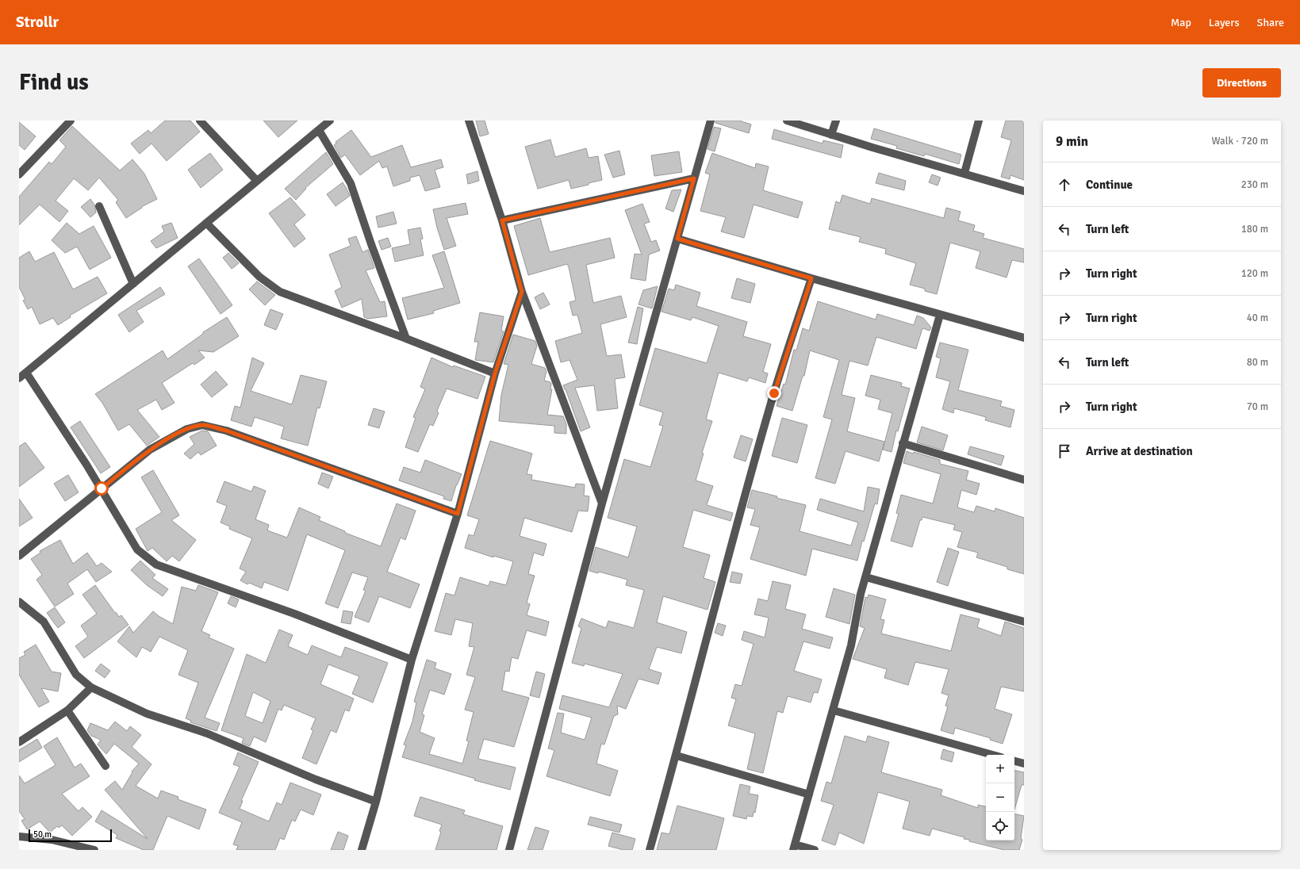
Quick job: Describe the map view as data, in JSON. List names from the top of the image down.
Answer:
{
  "scale_bar": "50 m",
  "page": {
    "header": "Strollr",
    "nav": ["Map", "Layers", "Share"],
    "buttons": "Directions",
    "title": "Find us",
    "heading": ["9 min", "Walk · 720 m"],
    "list": [
      ["Continue", "230 m"],
      ["Turn left", "180 m"],
      ["Turn right", "120 m"],
      ["Turn right", "40 m"],
      ["Turn left", "80 m"],
      ["Turn right", "70 m"],
      "Arrive at destination"
    ],
    "map_buttons": ["+", "−"],
    "scale": "50 m"
  }
}
